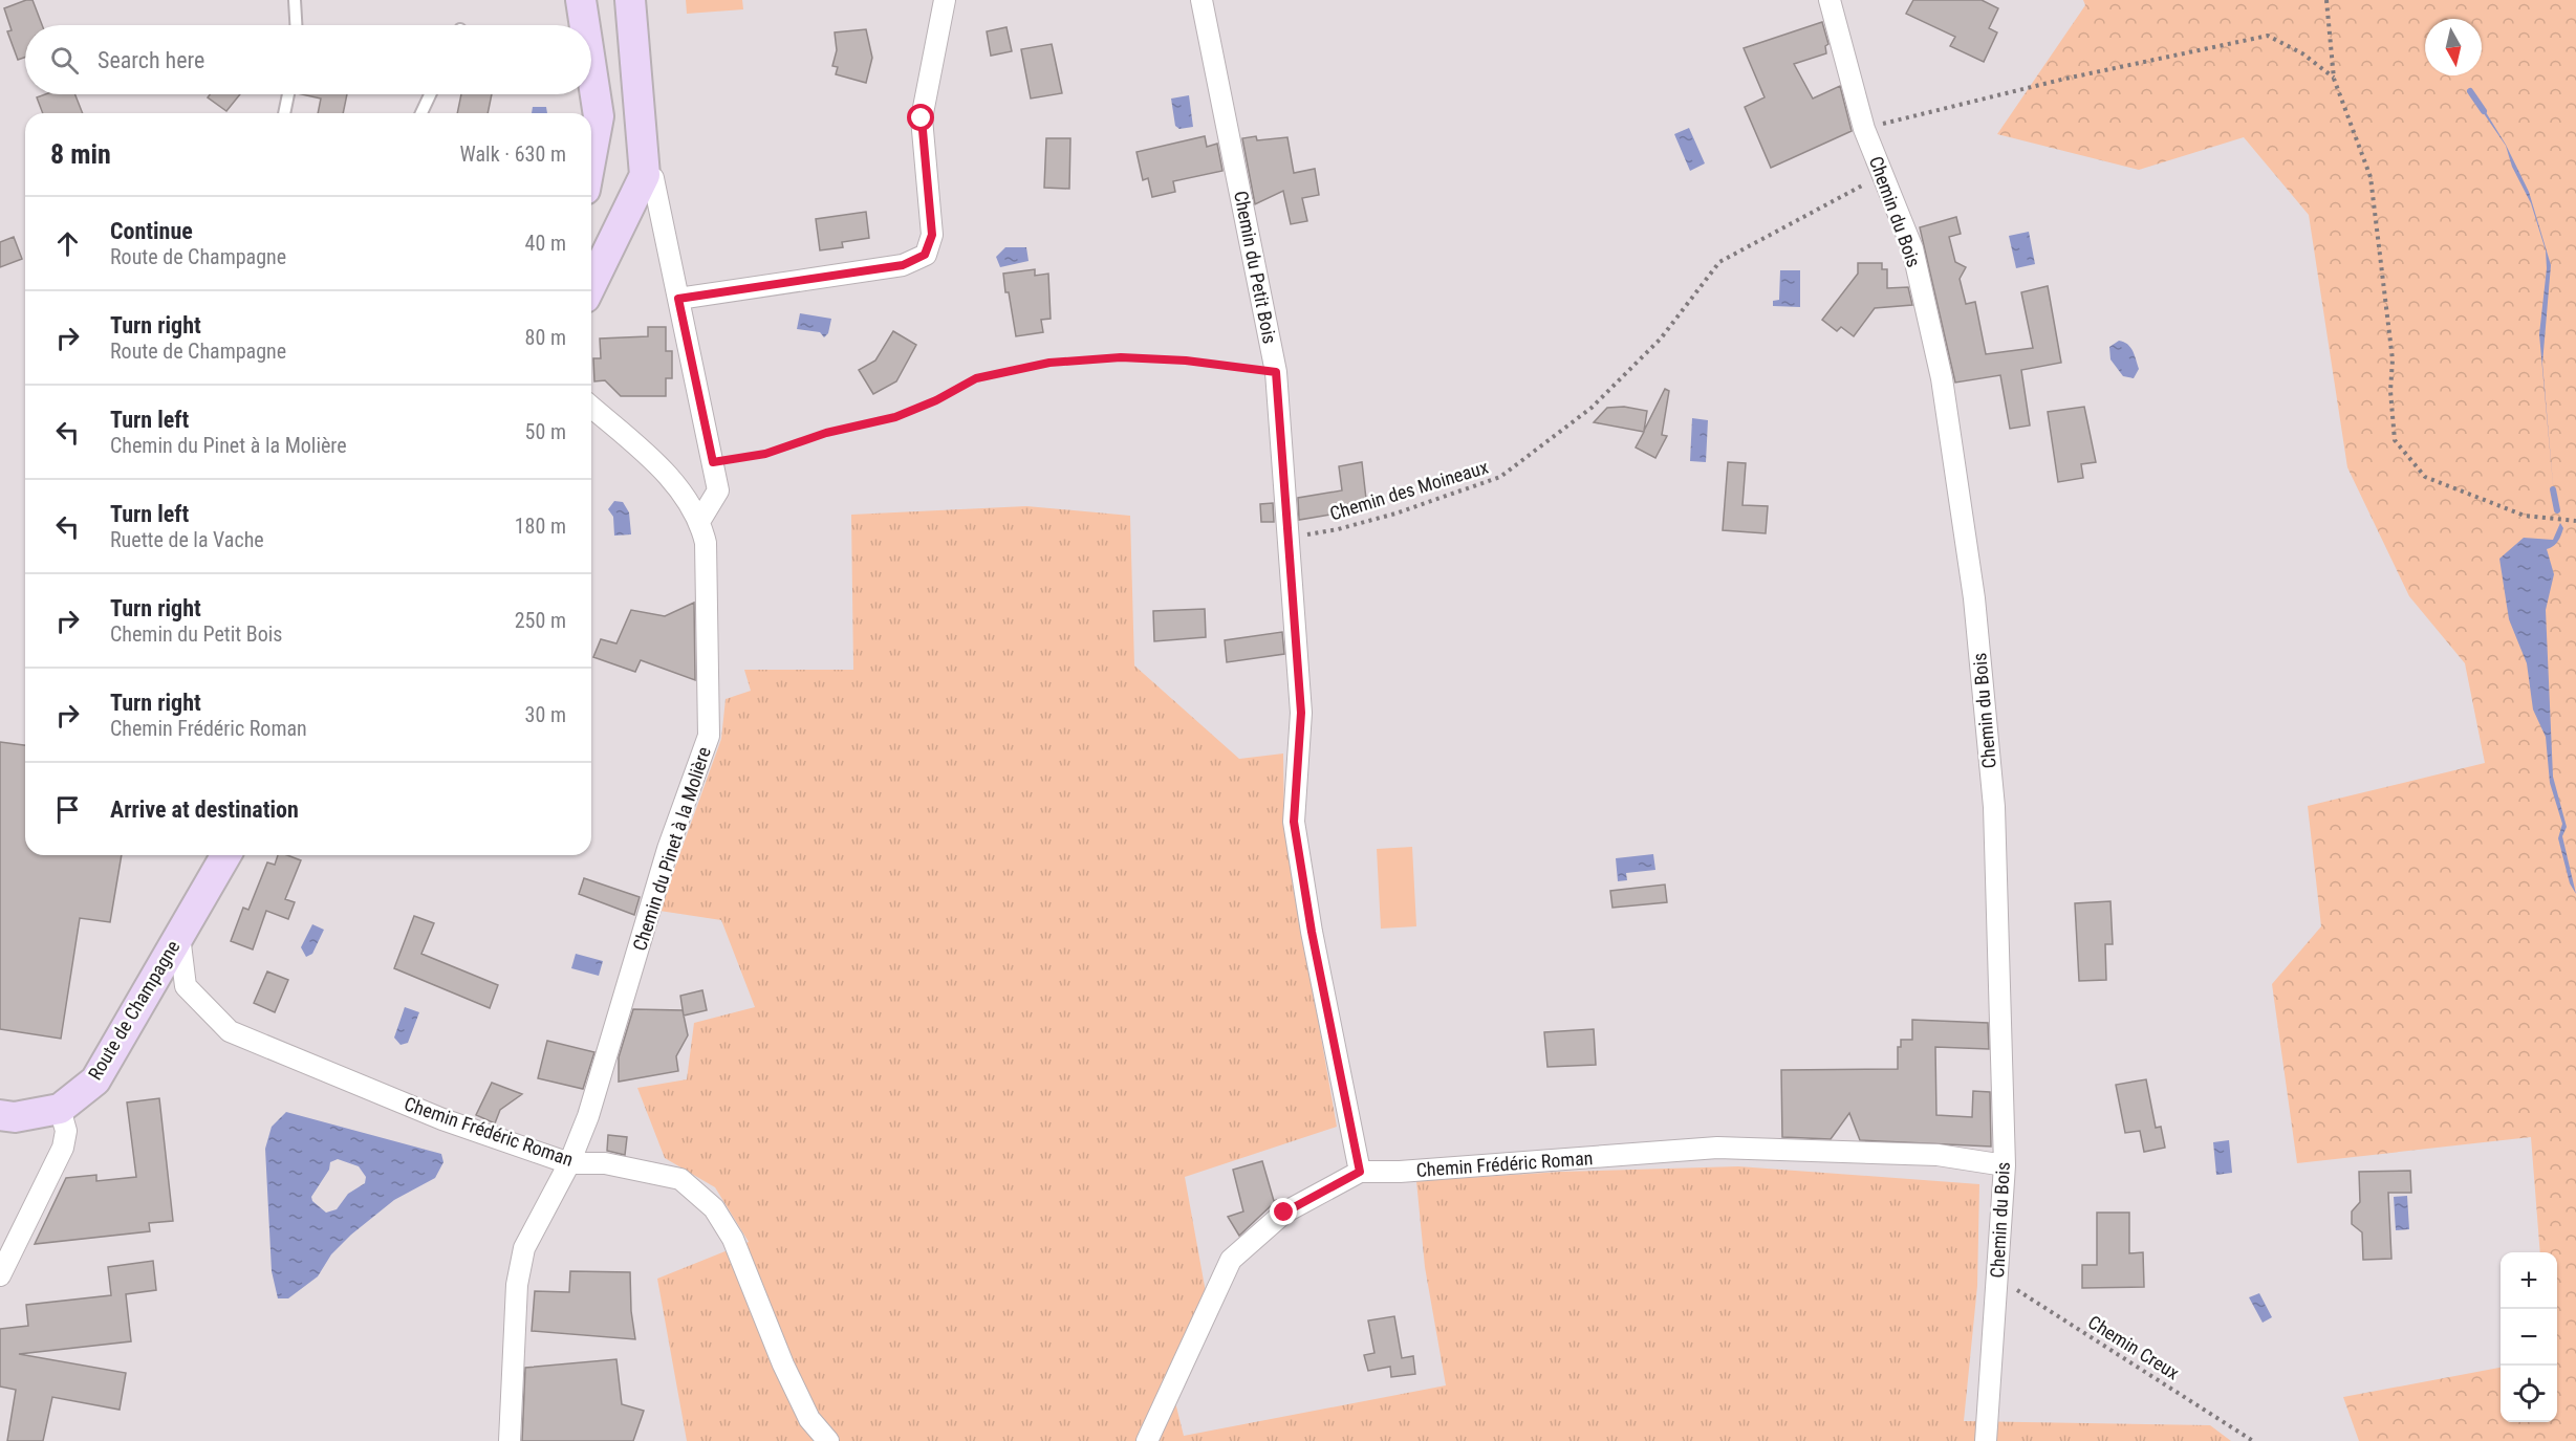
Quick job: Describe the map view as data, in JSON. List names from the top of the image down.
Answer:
{
  "streets": {
    "street": [
      "Chemin du Bois",
      "Chemin du Petit Bois",
      "Chemin du Pinet à la Molière",
      "Route de Champagne",
      "Chemin Frédéric Roman"
    ],
    "path": ["Chemin des Moineaux", "Chemin Creux"]
  },
  "crossings": [
    ["Chemin du Bois", "Chemin des Moineaux"],
    ["Chemin du Bois", "Chemin Frédéric Roman"],
    ["Chemin du Bois", "Chemin Creux"],
    ["Chemin du Petit Bois", "Chemin des Moineaux"],
    ["Chemin du Petit Bois", "Chemin Frédéric Roman"],
    ["Chemin du Pinet à la Molière", "Chemin Frédéric Roman"],
    ["Route de Champagne", "Chemin Frédéric Roman"]
  ],
  "north": "bottom",
  "page": {
    "search": "Search here",
    "heading": ["8 min", "Walk · 630 m"],
    "list": [
      ["Continue", "Route de Champagne", "40 m"],
      ["Turn right", "Route de Champagne", "80 m"],
      ["Turn left", "Chemin du Pinet à la Molière", "50 m"],
      ["Turn left", "Ruette de la Vache", "180 m"],
      ["Turn right", "Chemin du Petit Bois", "250 m"],
      ["Turn right", "Chemin Frédéric Roman", "30 m"],
      "Arrive at destination"
    ],
    "map_buttons": ["+", "−"]
  }
}
